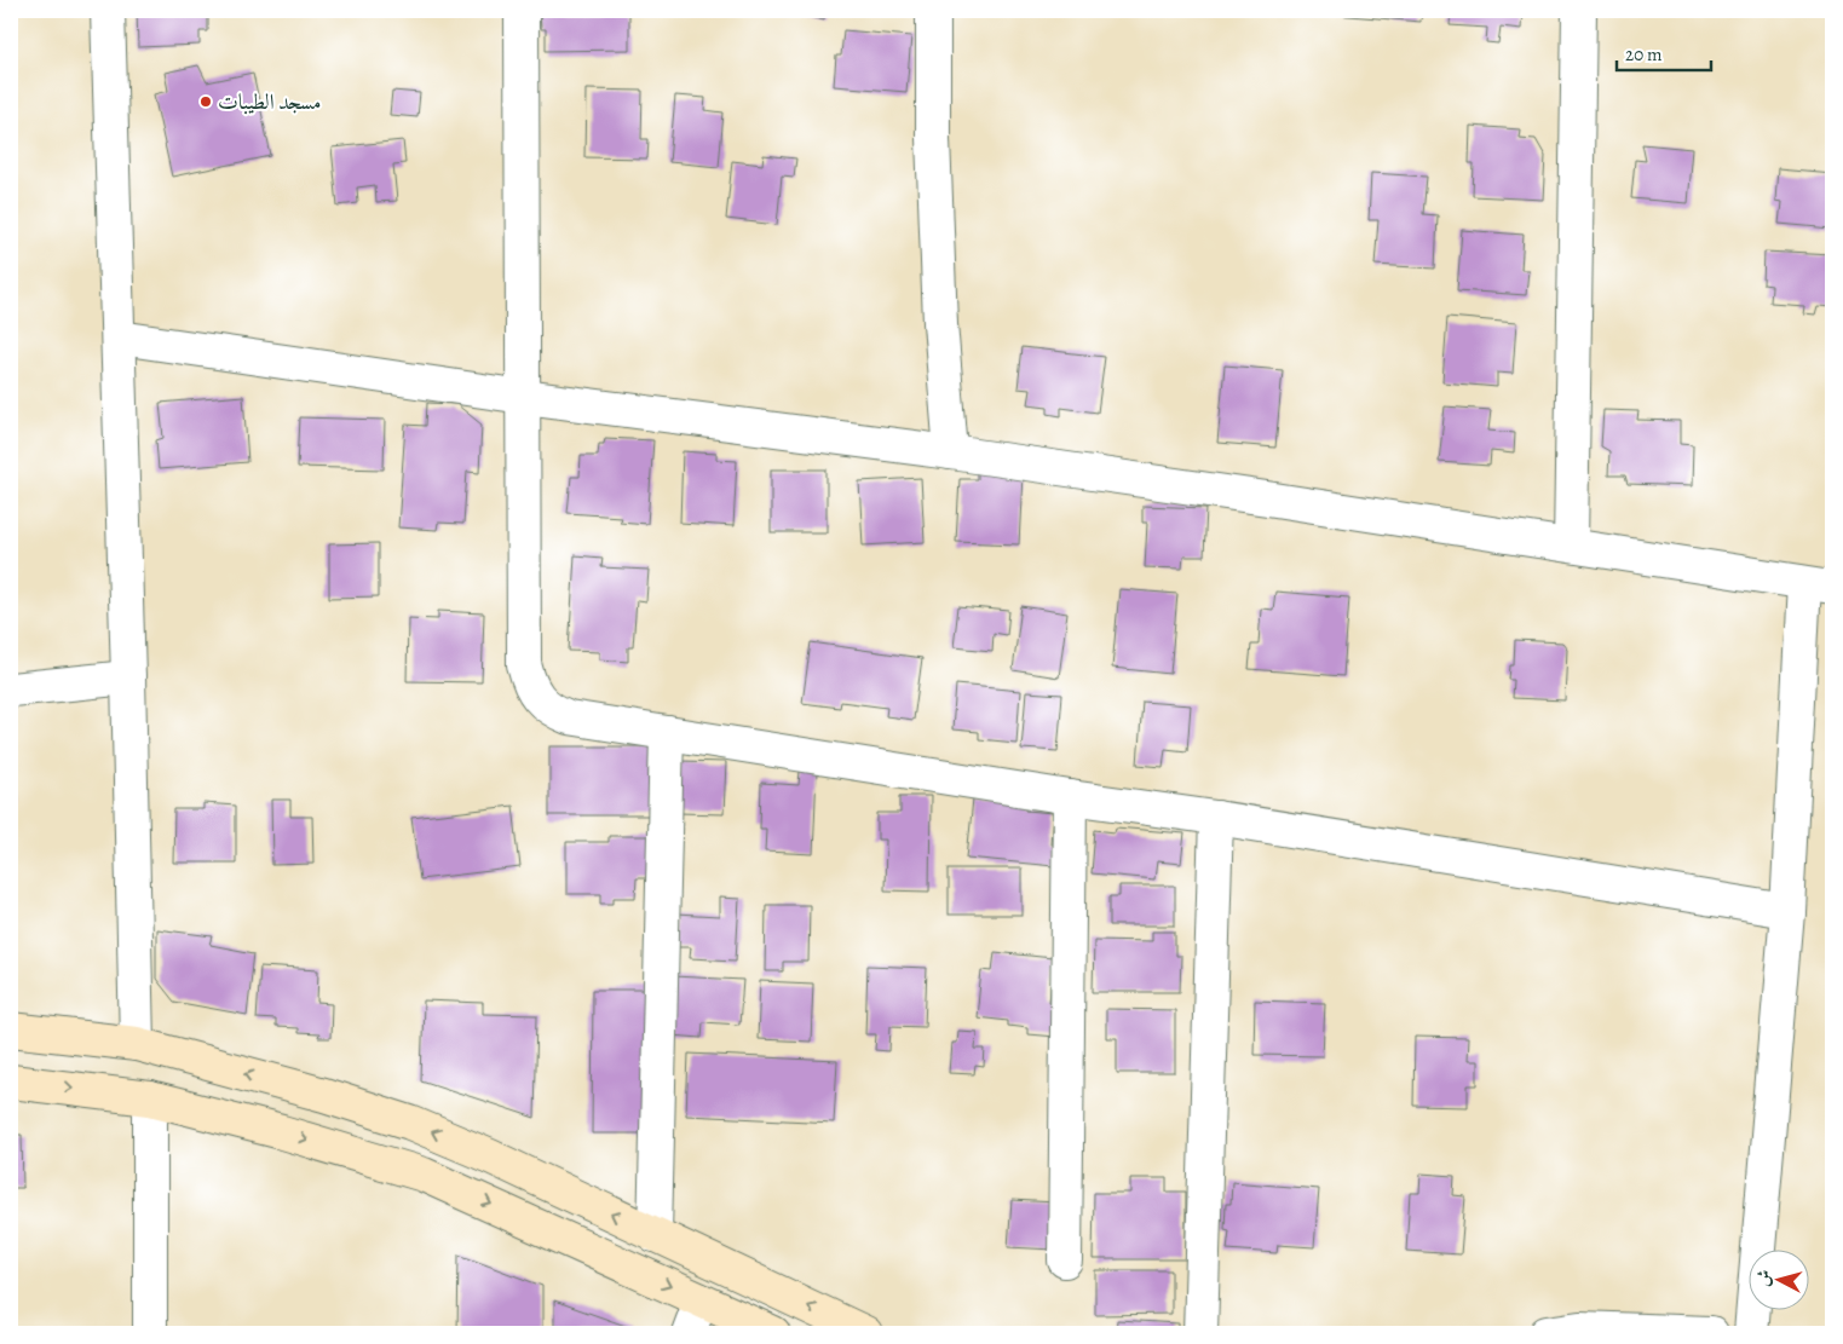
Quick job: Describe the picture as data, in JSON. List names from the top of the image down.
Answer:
{
  "places": ["مسجد الطيبات"],
  "scale_bar": "20 m",
  "north": "left"
}
